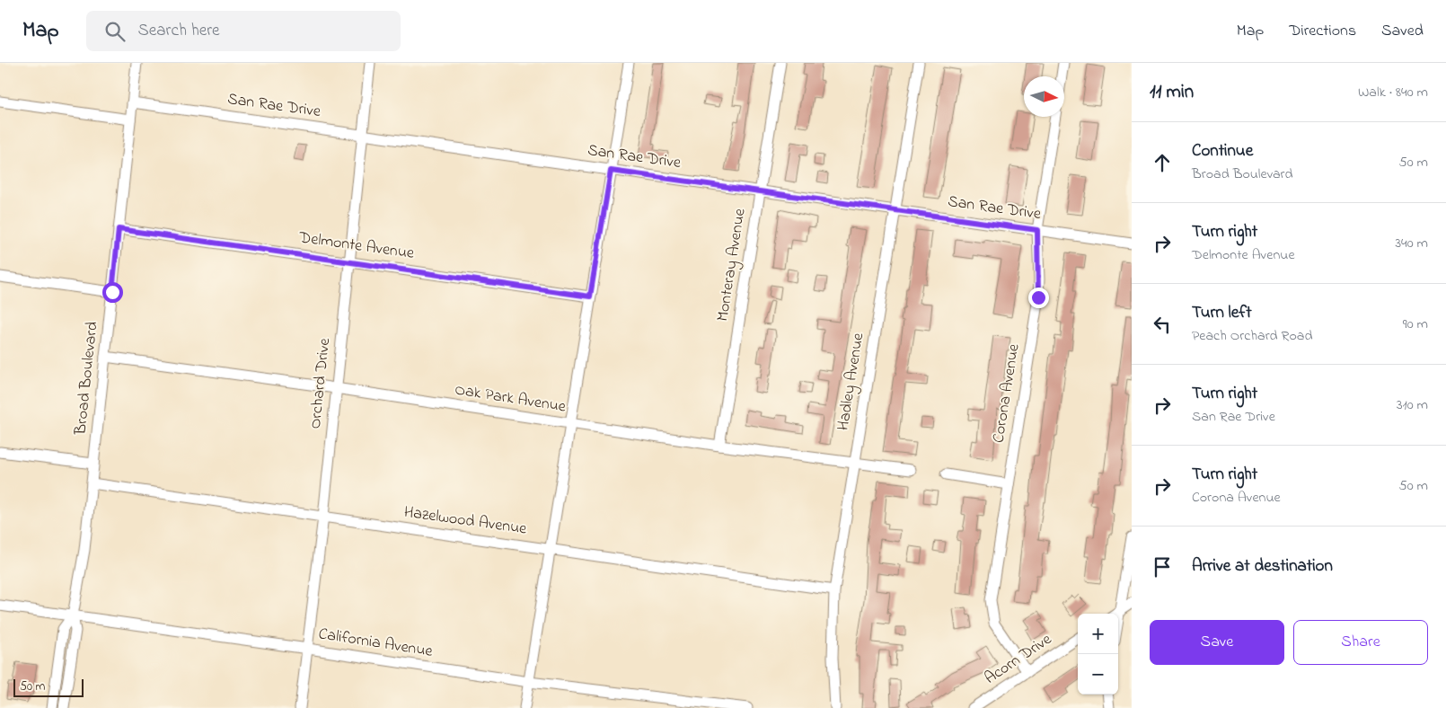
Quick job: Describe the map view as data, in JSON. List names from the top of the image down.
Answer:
{
  "streets": {
    "street": [
      "San Rae Drive",
      "Delmonte Avenue",
      "Monteray Avenue",
      "Broad Boulevard",
      "Hadley Avenue",
      "Orchard Drive",
      "Corona Avenue",
      "Oak Park Avenue",
      "Hazelwood Avenue",
      "California Avenue",
      "Acorn Drive"
    ]
  },
  "crossings": [
    ["San Rae Drive", "Monteray Avenue"],
    ["San Rae Drive", "Broad Boulevard"],
    ["San Rae Drive", "Hadley Avenue"],
    ["San Rae Drive", "Orchard Drive"],
    ["San Rae Drive", "Corona Avenue"],
    ["Delmonte Avenue", "Broad Boulevard"],
    ["Delmonte Avenue", "Orchard Drive"],
    ["Monteray Avenue", "Oak Park Avenue"],
    ["Broad Boulevard", "Oak Park Avenue"],
    ["Broad Boulevard", "Hazelwood Avenue"],
    ["Broad Boulevard", "California Avenue"],
    ["Hadley Avenue", "Oak Park Avenue"],
    ["Hadley Avenue", "Hazelwood Avenue"],
    ["Orchard Drive", "Oak Park Avenue"],
    ["Orchard Drive", "Hazelwood Avenue"],
    ["Orchard Drive", "California Avenue"],
    ["Corona Avenue", "Acorn Drive"]
  ],
  "scale_bar": "50 m",
  "north": "right",
  "page": {
    "header": "Map",
    "search": "Search here",
    "nav": ["Map", "Directions", "Saved"],
    "heading": ["11 min", "Walk · 840 m"],
    "list": [
      ["Continue", "Broad Boulevard", "50 m"],
      ["Turn right", "Delmonte Avenue", "340 m"],
      ["Turn left", "Peach Orchard Road", "90 m"],
      ["Turn right", "San Rae Drive", "310 m"],
      ["Turn right", "Corona Avenue", "50 m"],
      "Arrive at destination"
    ],
    "buttons": ["Save", "Share"],
    "map_buttons": ["+", "−"],
    "scale": "50 m"
  }
}
